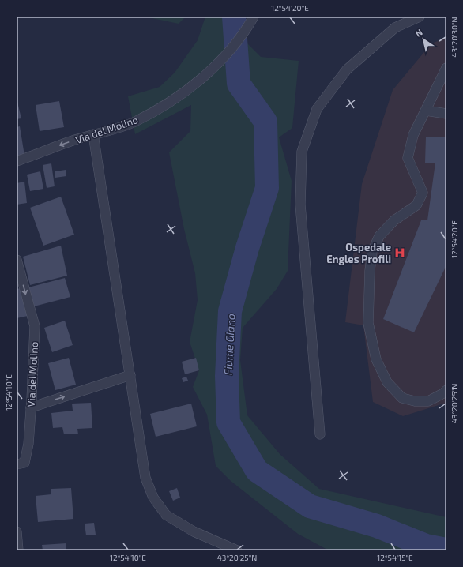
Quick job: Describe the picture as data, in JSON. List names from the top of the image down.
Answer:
{
  "streets": {
    "street": ["Via del Molino"]
  },
  "one_way": ["Via del Molino"],
  "water": ["Fiume Giano"],
  "places": {
    "hospital": ["Ospedale Engles Profili"]
  },
  "north": "top left",
  "coordinates": [
    "12°54'20\"E",
    "43°20'30\"N",
    "12°54'10\"E",
    "43°20'25\"N",
    "12°54'15\"E"
  ]
}
